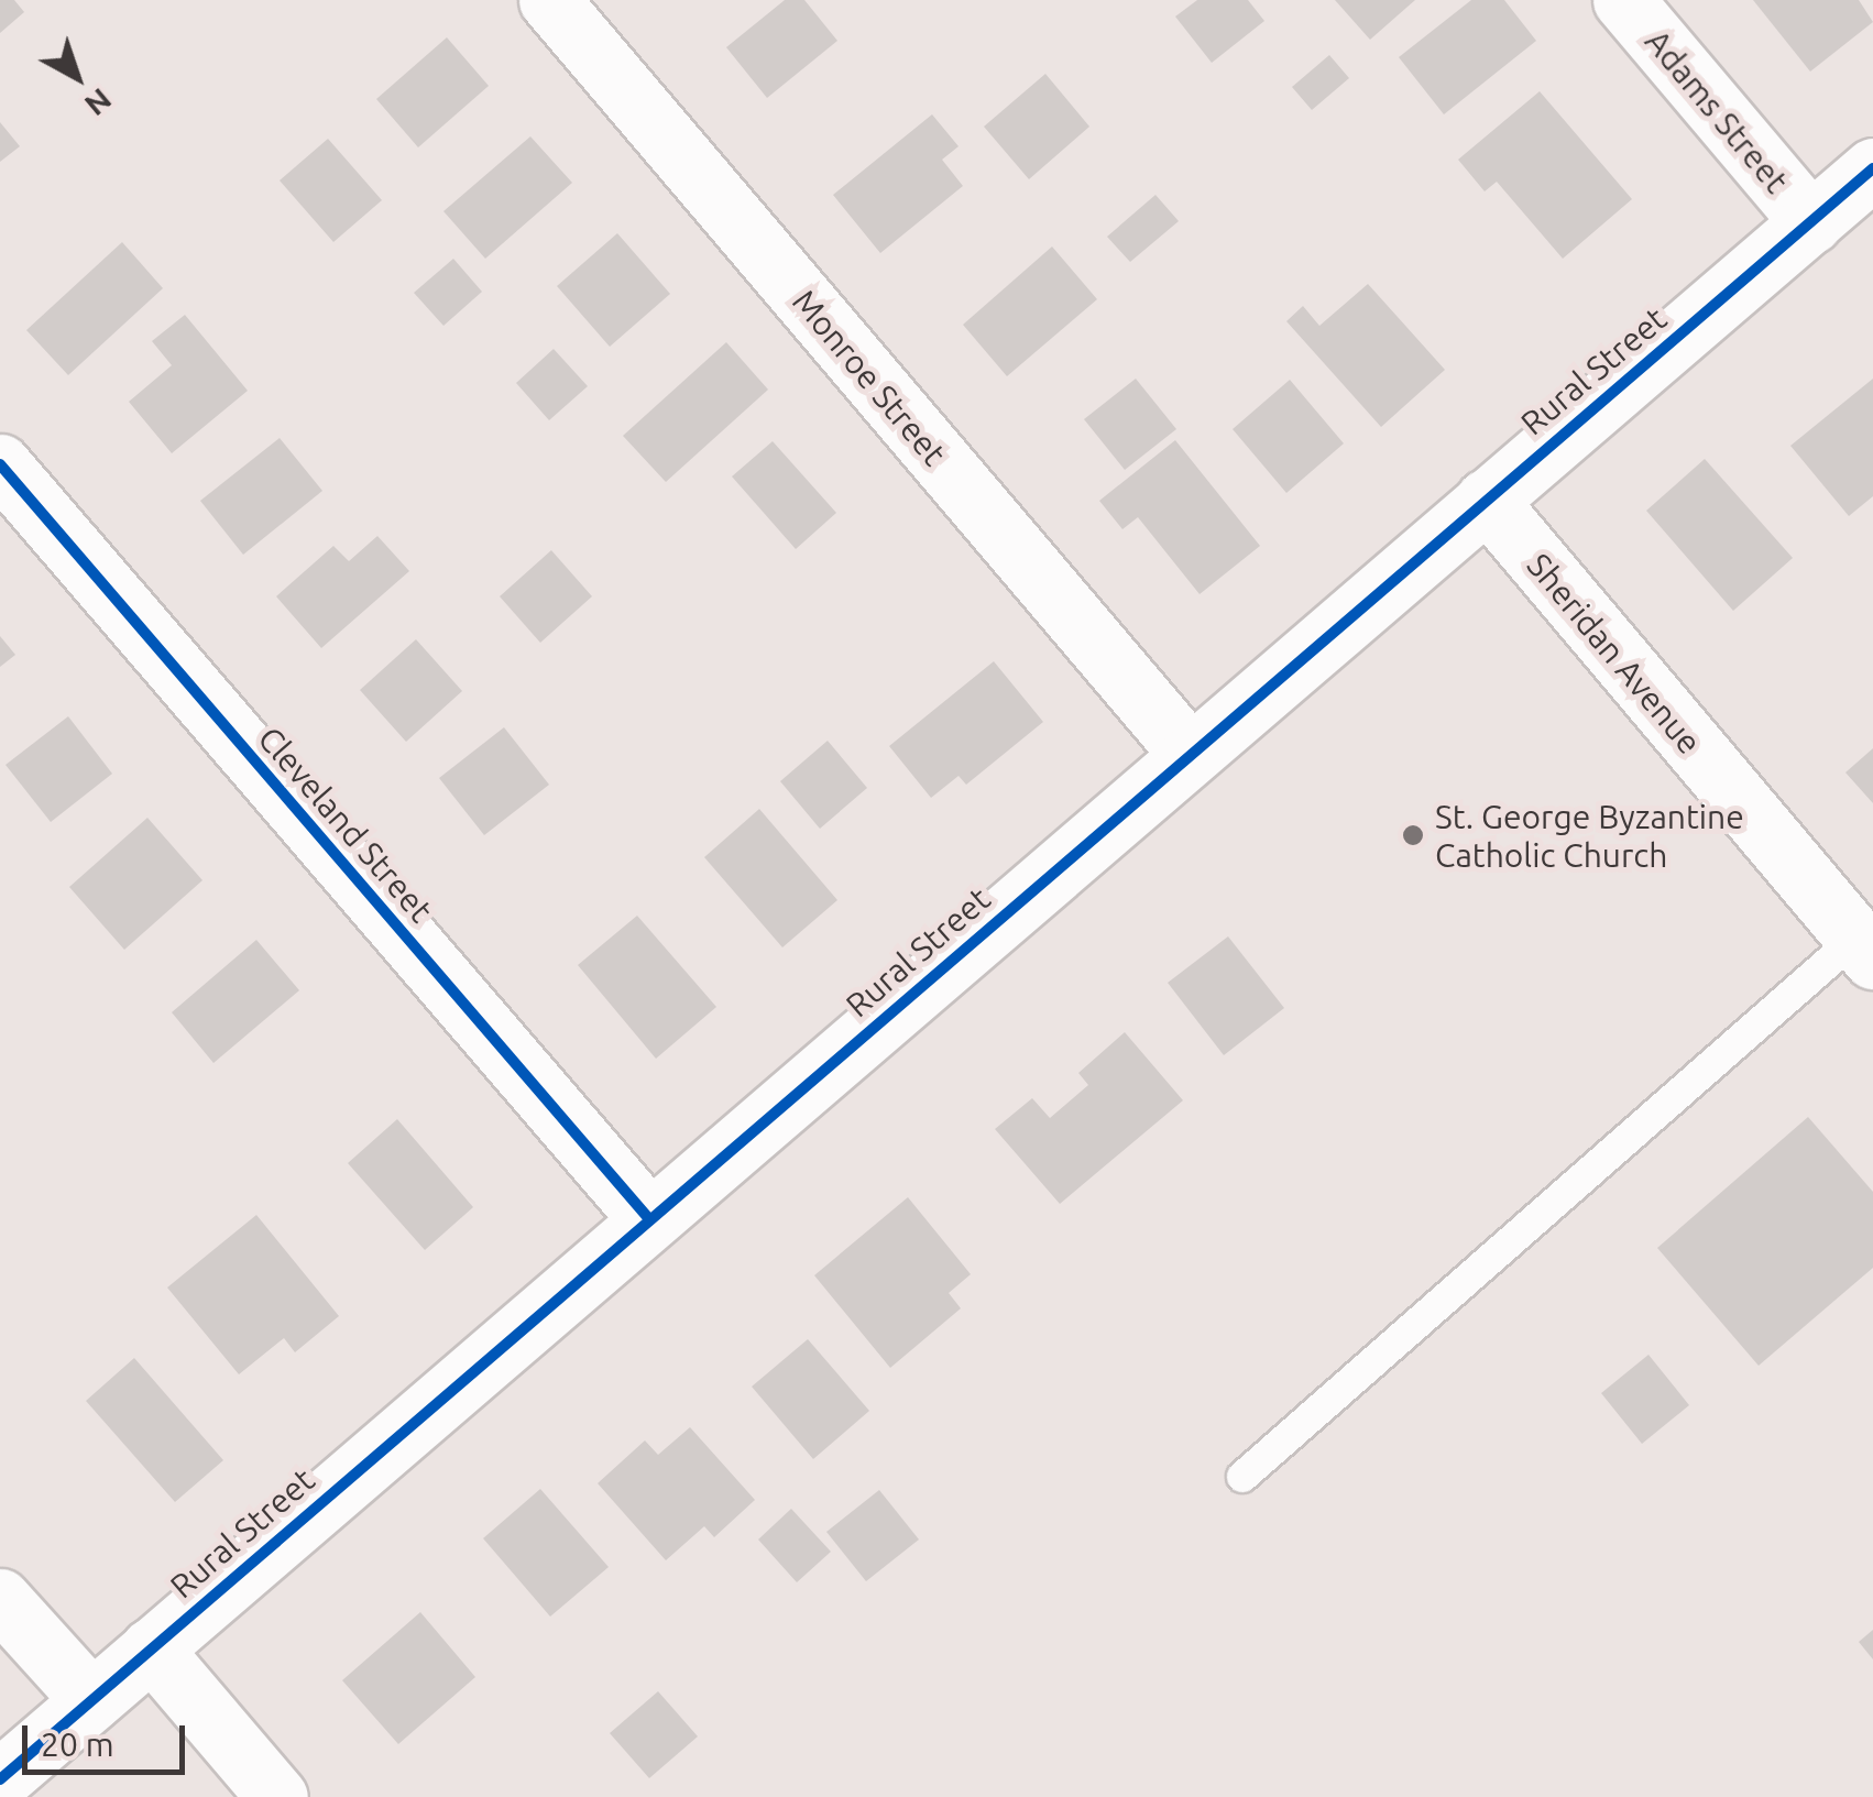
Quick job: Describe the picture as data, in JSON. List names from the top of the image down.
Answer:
{
  "streets": {
    "street": [
      "Adams Street",
      "Rural Street",
      "Monroe Street",
      "Sheridan Avenue",
      "Cleveland Street"
    ]
  },
  "crossings": [
    ["Adams Street", "Rural Street"],
    ["Rural Street", "Monroe Street"],
    ["Rural Street", "Sheridan Avenue"],
    ["Rural Street", "Cleveland Street"]
  ],
  "places": ["St. George Byzantine Catholic Church"],
  "scale_bar": "20 m",
  "north": "bottom right"
}
